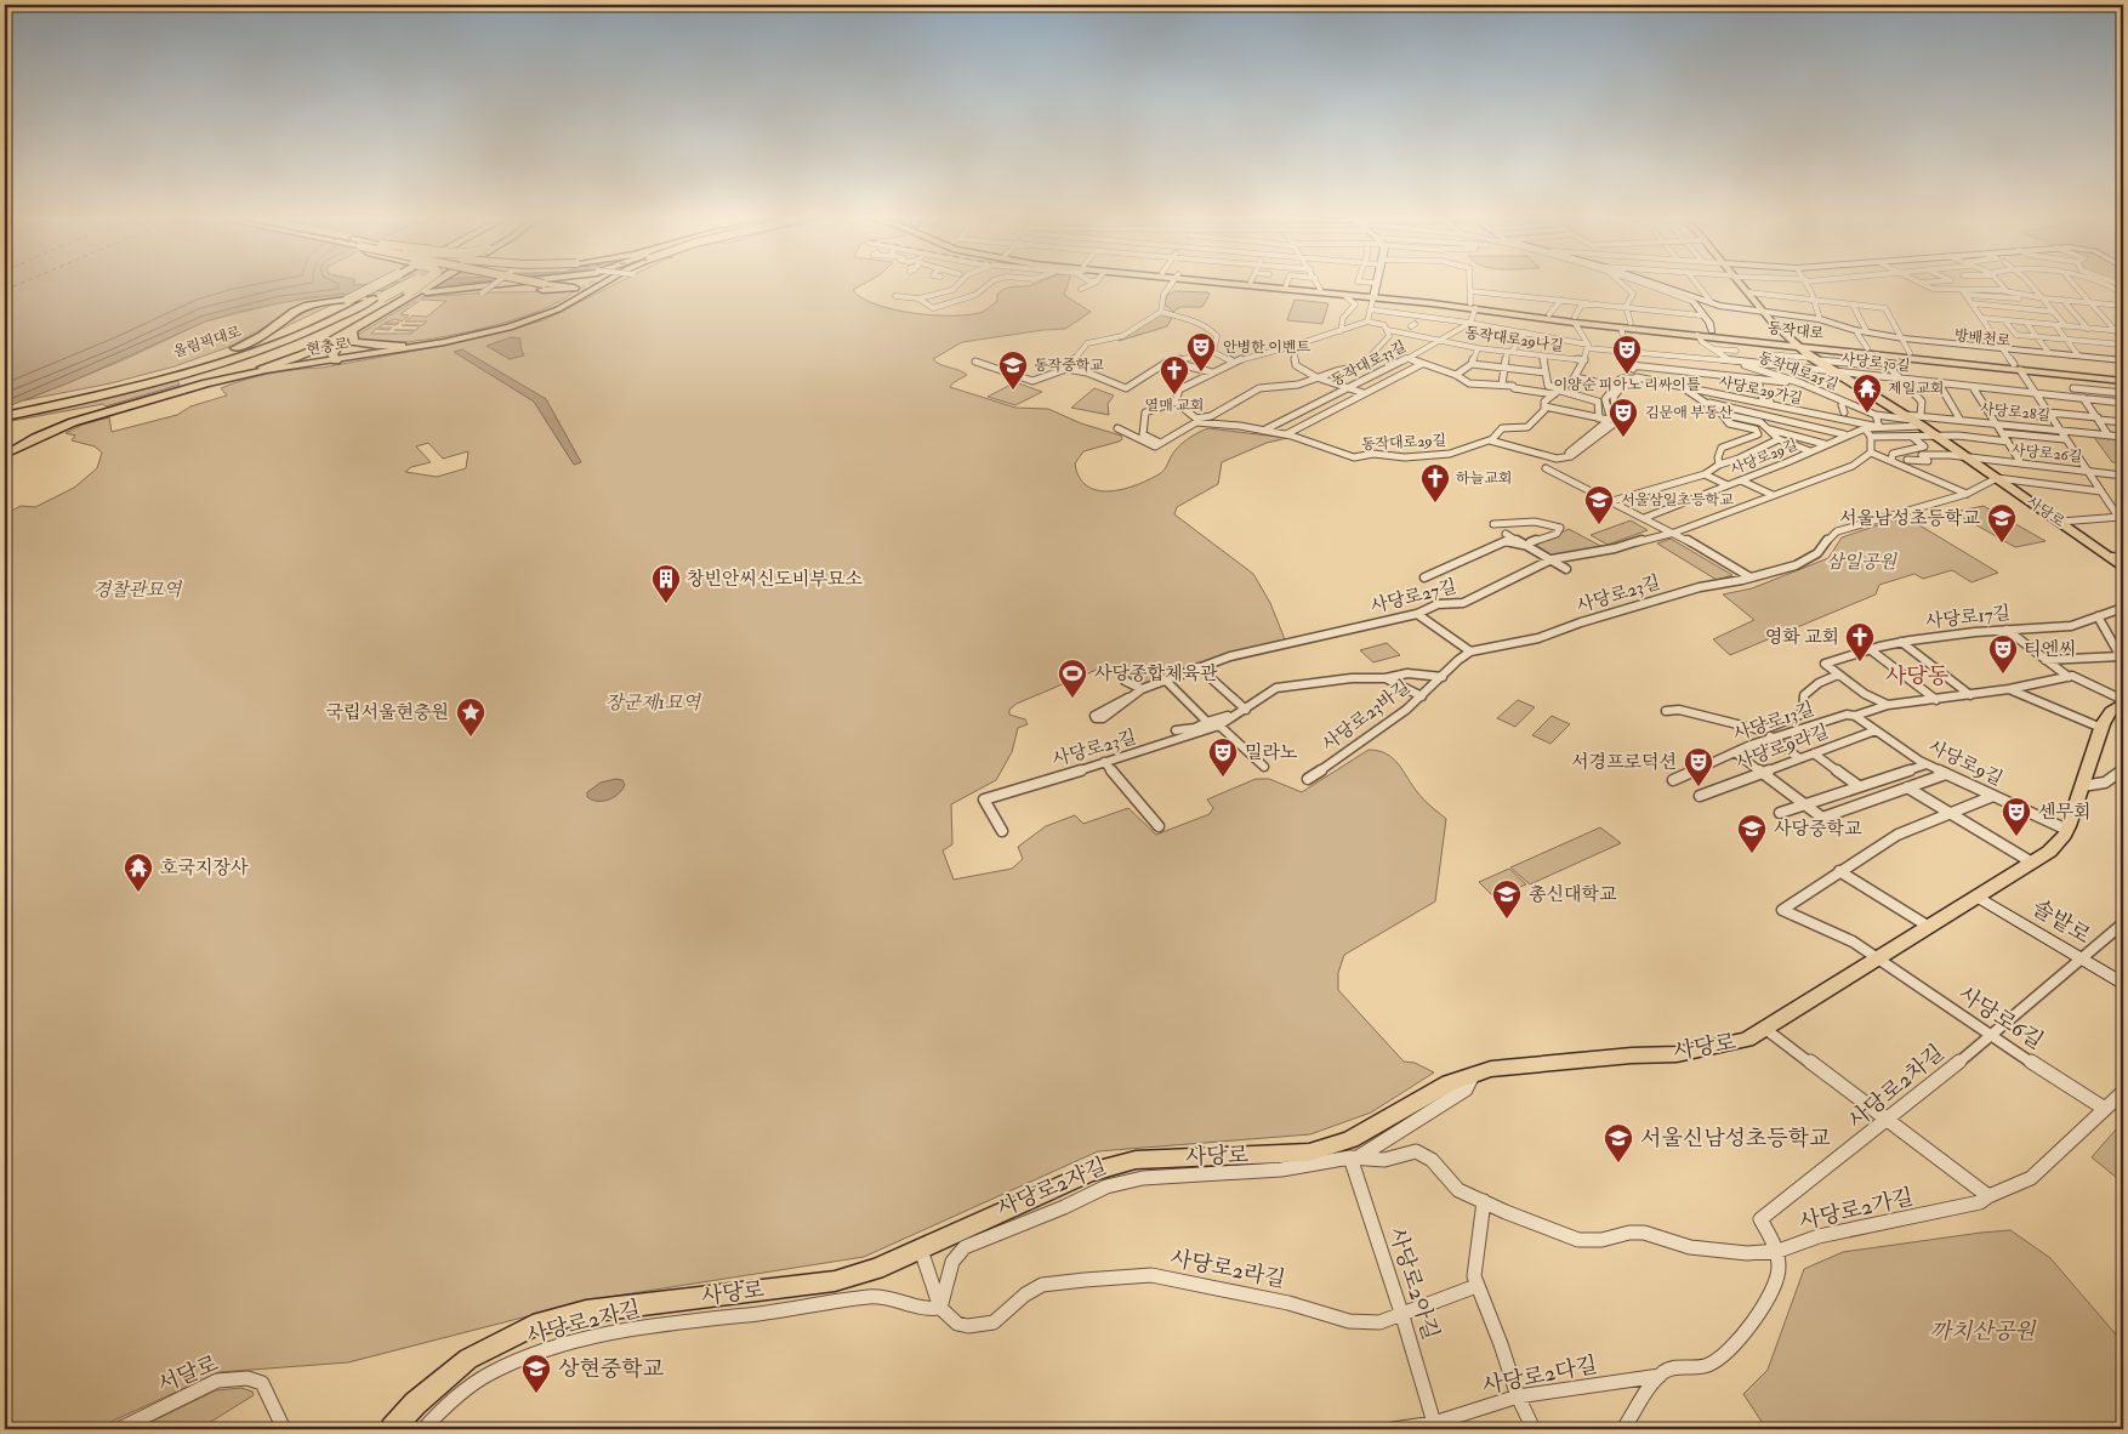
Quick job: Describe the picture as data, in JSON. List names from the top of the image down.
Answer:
{
  "streets": {
    "highway": ["올림픽대로"],
    "main road": ["동작대로", "현충로", "사당로"],
    "street": [
      "방배천로",
      "동작대로29나길",
      "사당로30길",
      "동작대로33길",
      "동작대로25길",
      "사당로29가길",
      "사당로28길",
      "동작대로29길",
      "사당로26길",
      "사당로29길",
      "사당로23길",
      "사당로27길",
      "사당로17길",
      "사당로23바길",
      "사당로13길",
      "사당로9라길",
      "사당로9길",
      "솔밭로",
      "사당로6길",
      "사당로2차길",
      "사당로2자길",
      "사당로2가길",
      "사당로2라길",
      "사당로2아길",
      "서달로",
      "사당로2다길"
    ]
  },
  "crossings": [
    ["동작대로", "방배천로"],
    ["동작대로", "동작대로25길"],
    ["동작대로", "사당로"],
    ["방배천로", "사당로"],
    ["동작대로29나길", "동작대로33길"],
    ["동작대로29나길", "동작대로29길"],
    ["사당로30길", "동작대로33길"],
    ["사당로30길", "동작대로25길"],
    ["사당로30길", "동작대로29길"],
    ["사당로30길", "사당로"],
    ["동작대로33길", "동작대로29길"],
    ["동작대로25길", "사당로28길"],
    ["동작대로25길", "사당로29길"],
    ["동작대로25길", "사당로"],
    ["사당로29가길", "사당로29길"],
    ["사당로28길", "사당로29길"],
    ["사당로28길", "사당로"],
    ["사당로26길", "사당로"],
    ["사당로29길", "사당로"],
    ["사당로", "사당로23길"],
    ["사당로", "사당로9길"],
    ["사당로", "솔밭로"],
    ["사당로", "사당로6길"],
    ["사당로23길", "사당로23바길"],
    ["사당로13길", "사당로9길"],
    ["사당로9라길", "사당로9길"],
    ["솔밭로", "사당로2차길"],
    ["사당로6길", "사당로2차길"],
    ["사당로6길", "사당로2가길"],
    ["사당로2차길", "사당로2자길"],
    ["사당로2차길", "사당로2가길"],
    ["사당로2자길", "사당로2가길"],
    ["사당로2자길", "사당로2라길"],
    ["사당로2자길", "사당로2아길"],
    ["사당로2라길", "사당로2아길"],
    ["사당로2아길", "사당로2다길"]
  ],
  "districts": ["사당동"],
  "parks": [
    "삼일공원",
    "경찰관묘역",
    "장군제1묘역",
    "까치산공원"
  ],
  "places": {
    "theatre": [
      "안병한 이벤트",
      "이양순 피아노 리싸이틀",
      "김문애 부동산",
      "티엔씨",
      "밀라노",
      "서경프로덕션",
      "센무회"
    ],
    "school or university": [
      "동작중학교",
      "서울삼일초등학교",
      "서울남성초등학교",
      "사당중학교",
      "총신대학교",
      "서울신남성초등학교",
      "상현중학교"
    ],
    "church": ["열매 교회", "하늘교회", "영화 교회"],
    "temple": ["제일교회", "호국지장사"],
    "building": ["창빈안씨신도비부묘소"],
    "sports": ["사당종합체육관"],
    "place": ["국립서울현충원"]
  }
}
